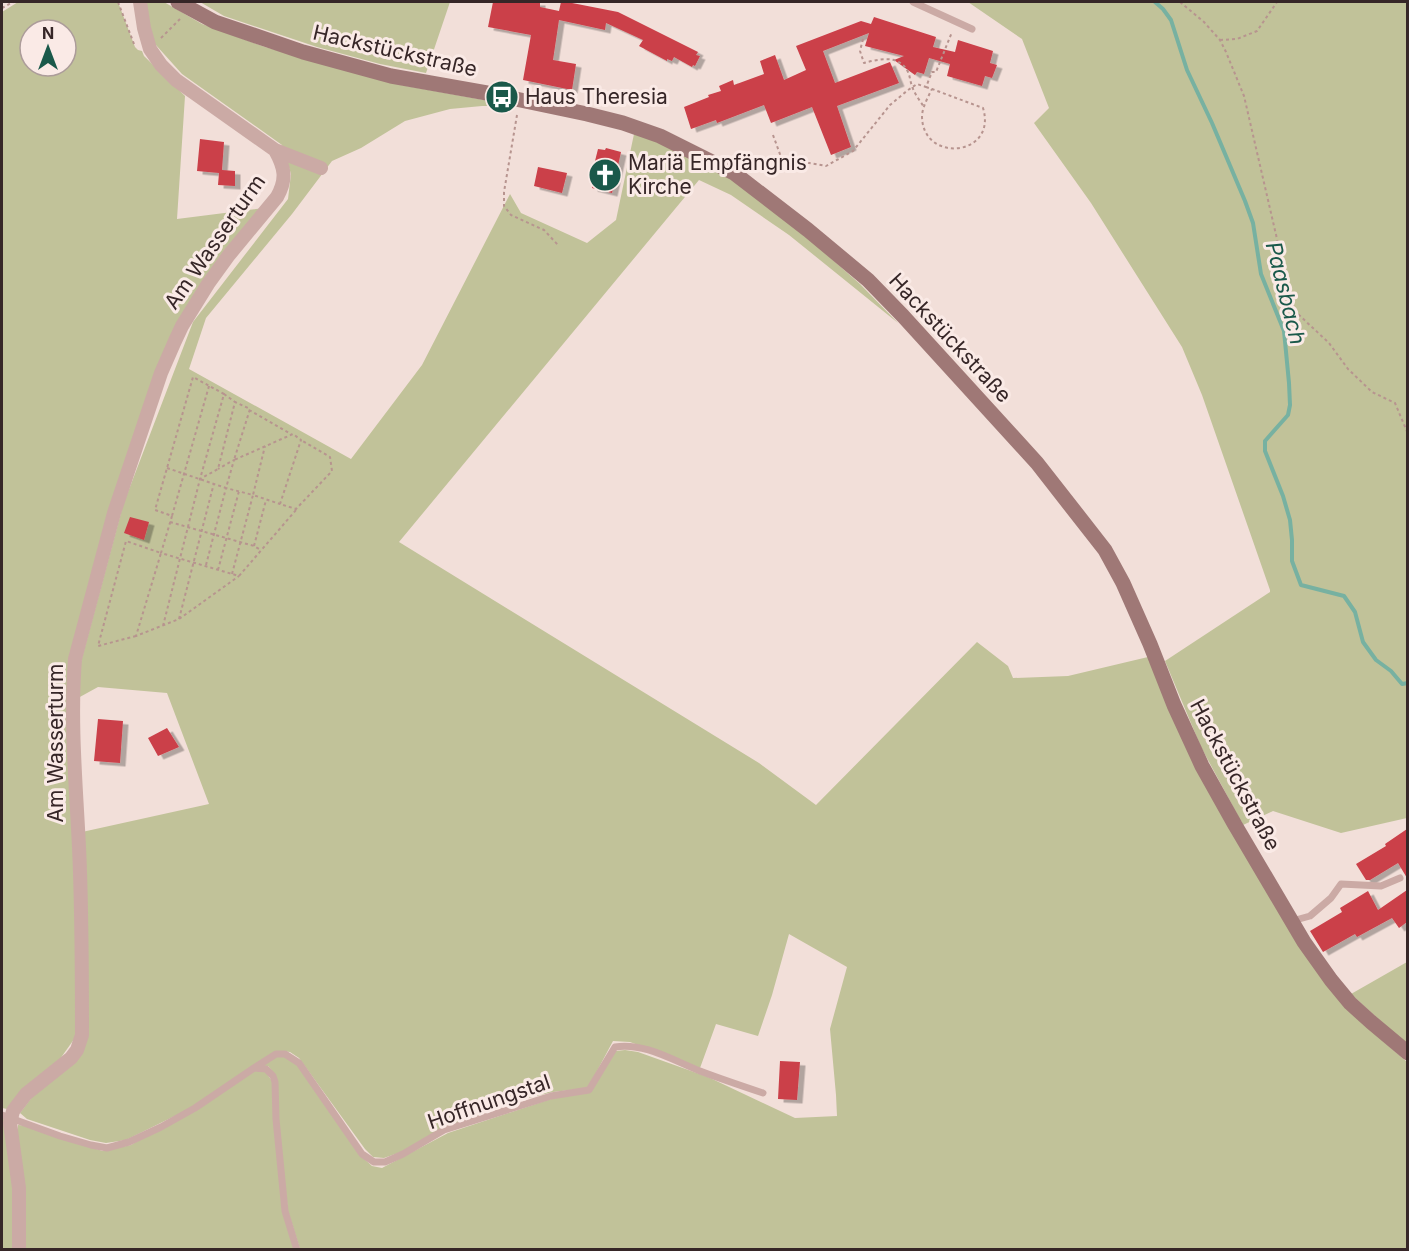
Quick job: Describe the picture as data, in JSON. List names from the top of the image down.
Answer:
{
  "streets": {
    "street": ["Hackstückstraße", "Am Wasserturm"],
    "lane": ["Hoffnungstal"]
  },
  "water": ["Paasbach"],
  "places": {
    "bus stop": ["Haus Theresia"],
    "church": ["Mariä Empfängnis Kirche"]
  },
  "north": "top"
}
